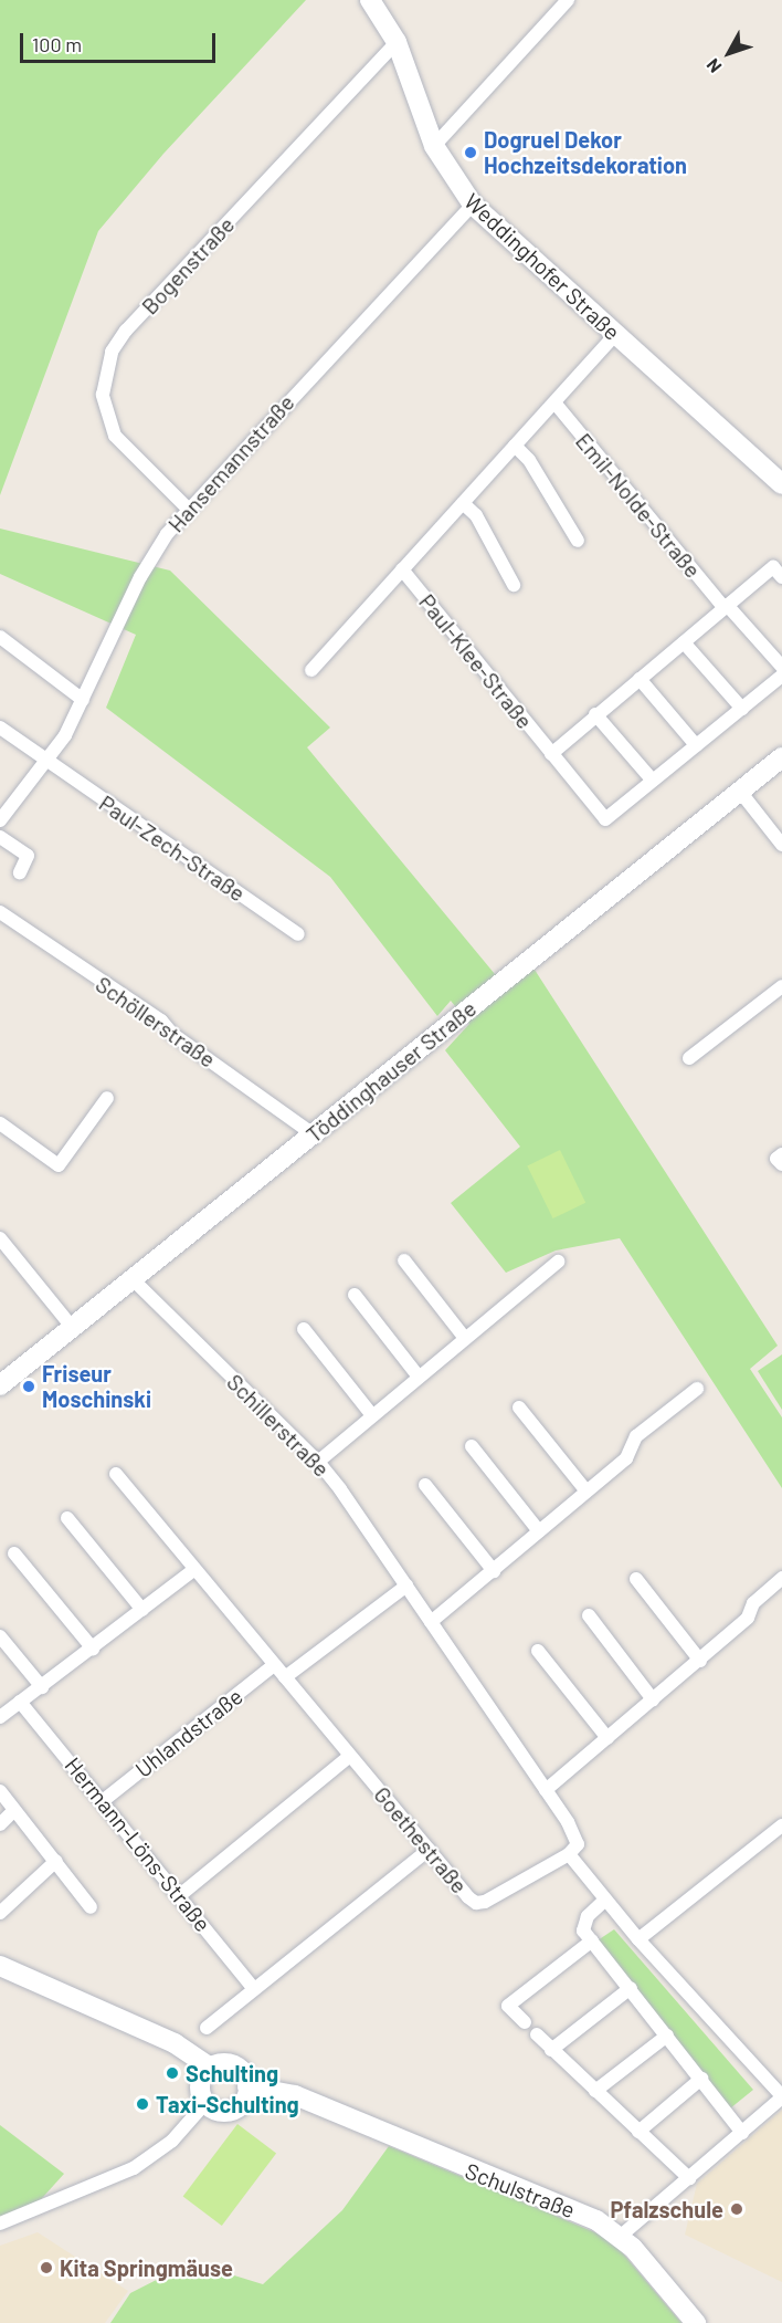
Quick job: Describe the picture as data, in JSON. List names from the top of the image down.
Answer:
{
  "streets": {
    "street": [
      "Bogenstraße",
      "Weddinghofer Straße",
      "Hansemannstraße",
      "Emil-Nolde-Straße",
      "Paul-Klee-Straße",
      "Paul-Zech-Straße",
      "Schöllerstraße",
      "Töddinghauser Straße",
      "Schillerstraße",
      "Uhlandstraße",
      "Goethestraße",
      "Hermann-Löns-Straße",
      "Schulstraße"
    ]
  },
  "crossings": [
    ["Bogenstraße", "Weddinghofer Straße"],
    ["Bogenstraße", "Hansemannstraße"],
    ["Weddinghofer Straße", "Hansemannstraße"],
    ["Hansemannstraße", "Paul-Zech-Straße"],
    ["Schöllerstraße", "Töddinghauser Straße"],
    ["Töddinghauser Straße", "Schillerstraße"],
    ["Schillerstraße", "Goethestraße"],
    ["Uhlandstraße", "Goethestraße"],
    ["Uhlandstraße", "Hermann-Löns-Straße"]
  ],
  "places": [
    "Dogruel Dekor Hochzeitsdekoration",
    "Friseur Moschinski",
    "Schulting",
    "Taxi-Schulting",
    "Pfalzschule",
    "Kita Springmäuse"
  ],
  "scale_bar": "100 m",
  "north": "bottom left"
}
